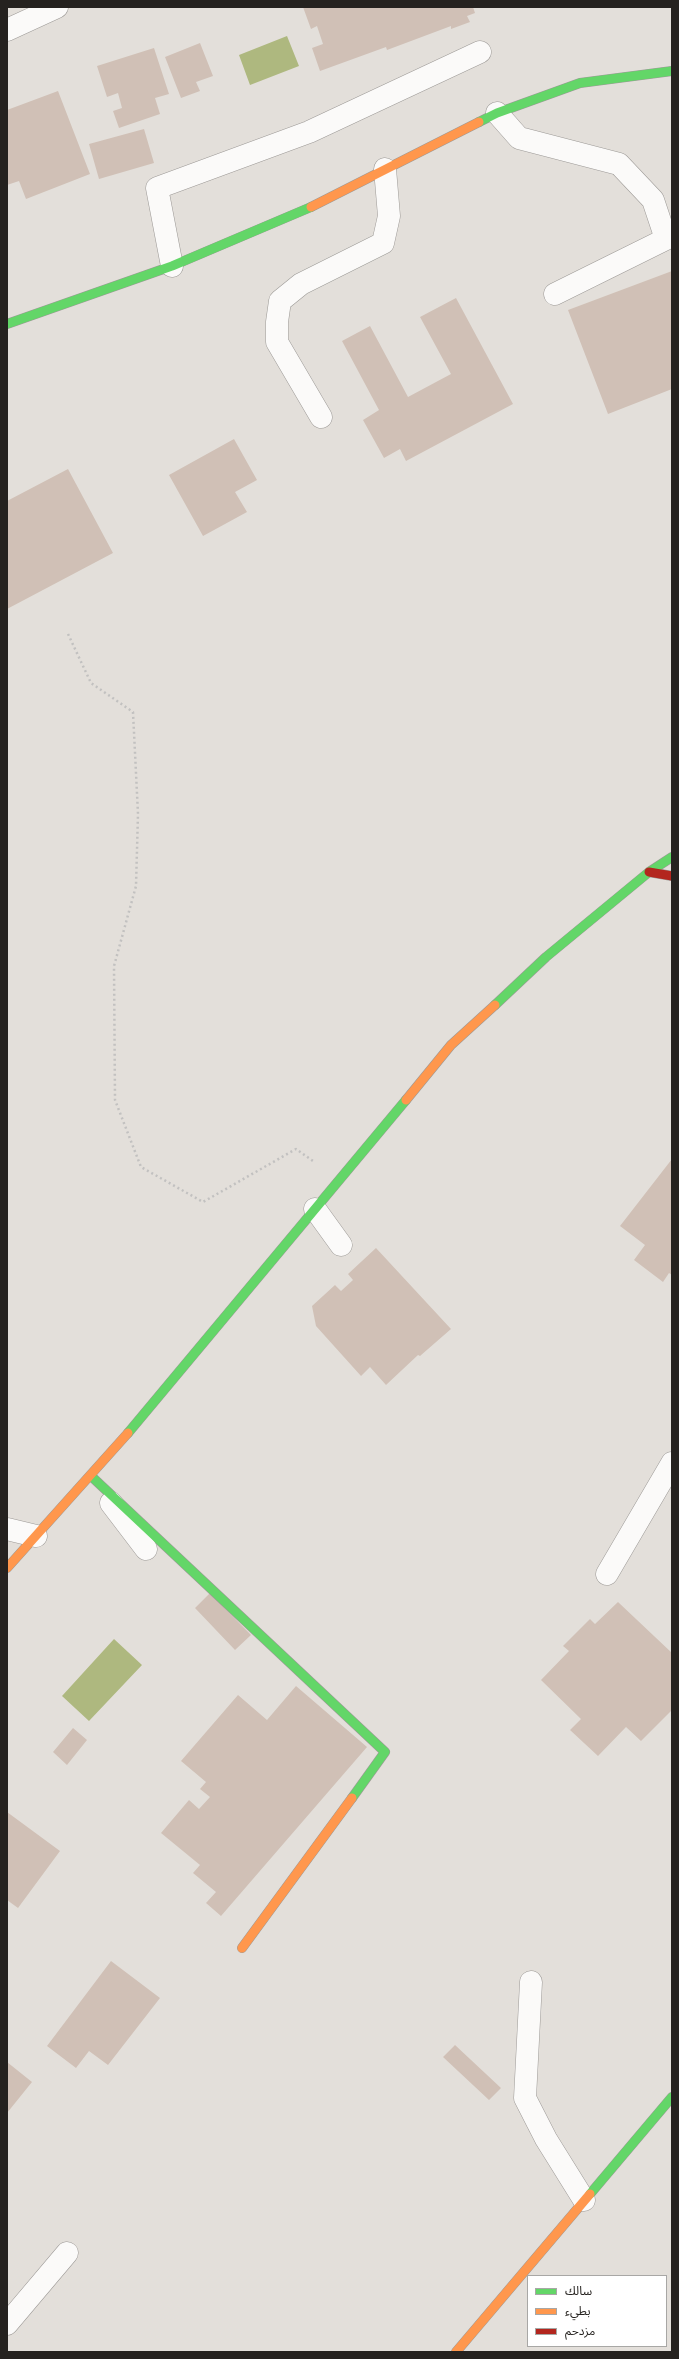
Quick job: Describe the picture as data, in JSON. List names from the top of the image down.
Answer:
{
  "legend": ["سالك", "بطيء", "مزدحم"]
}
